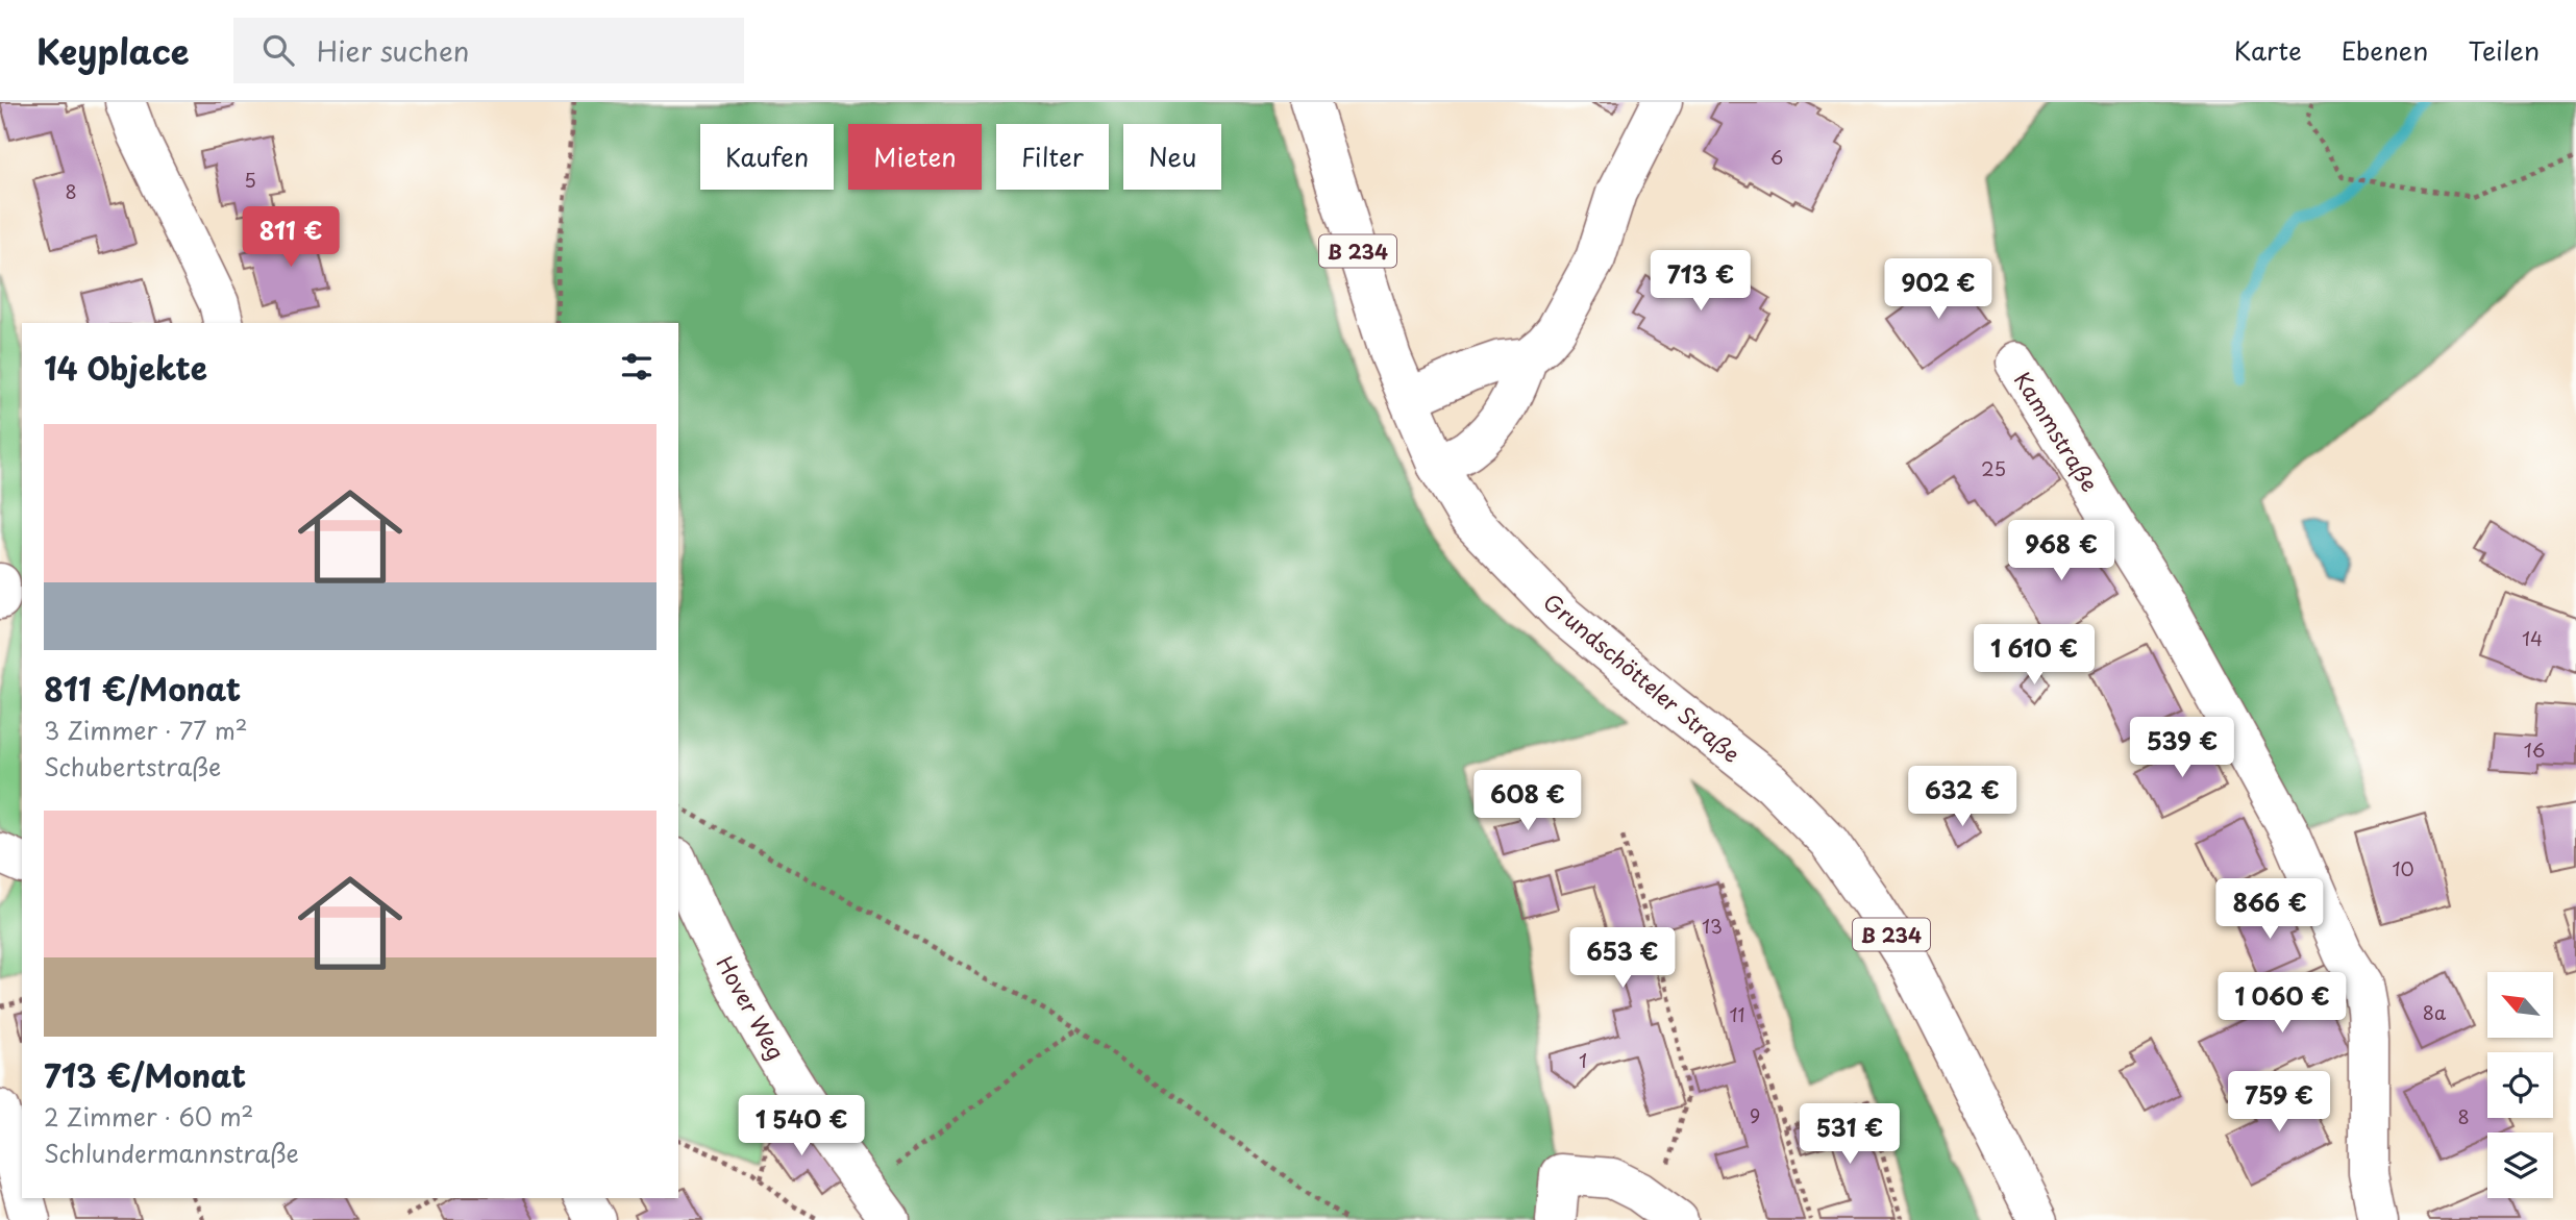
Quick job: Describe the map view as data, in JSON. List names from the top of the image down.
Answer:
{
  "streets": {
    "street": [
      "B 234",
      "Kammstraße",
      "Grundschötteler Straße",
      "Hover Weg"
    ]
  },
  "house_numbers": [
    "6",
    "5",
    "8",
    "25",
    "14",
    "16",
    "10",
    "13",
    "8a",
    "11",
    "1",
    "9",
    "8"
  ],
  "north": "top left",
  "page": {
    "header": "Keyplace",
    "search": "Hier suchen",
    "nav": ["Karte", "Ebenen", "Teilen"],
    "chip": [
      "Kaufen",
      "Mieten",
      "Filter",
      "Neu"
    ],
    "price": [
      "811 €",
      "713 €",
      "902 €",
      "968 €",
      "1 610 €",
      "539 €",
      "632 €",
      "608 €",
      "866 €",
      "653 €",
      "1 060 €",
      "759 €",
      "1 540 €",
      "531 €"
    ],
    "heading": "14 Objekte",
    "list": [
      {
        "name": "811 €/Monat",
        "note": "3 Zimmer · 77 m² · Schubertstraße"
      },
      {
        "name": "713 €/Monat",
        "note": "2 Zimmer · 60 m² · Schlundermannstraße"
      }
    ]
  }
}
